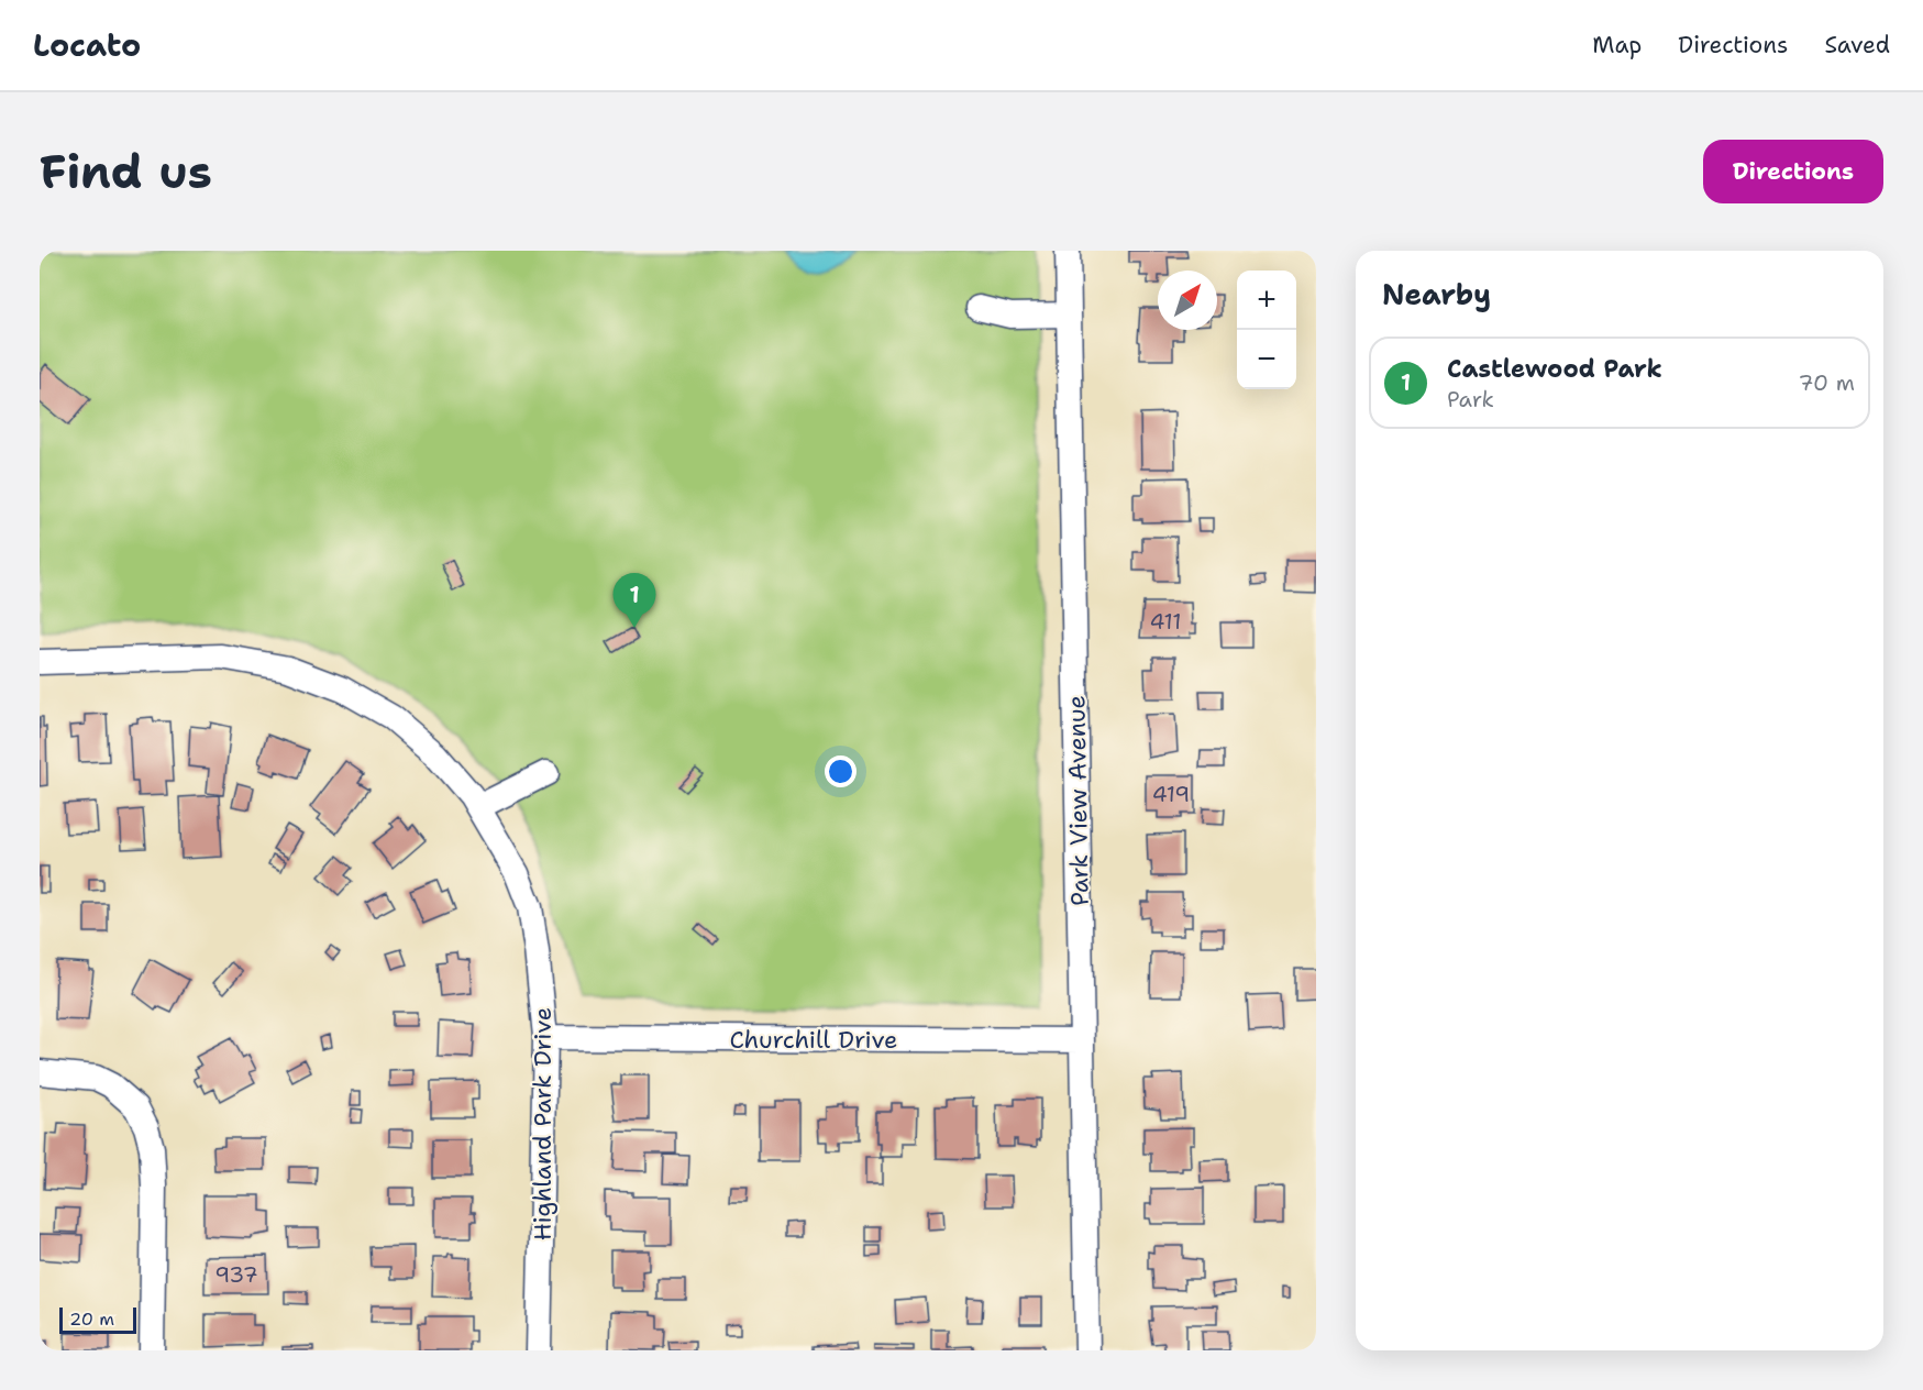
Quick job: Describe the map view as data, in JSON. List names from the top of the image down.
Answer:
{
  "streets": {
    "street": ["Park View Avenue", "Churchill Drive", "Highland Park Drive"]
  },
  "crossings": [
    ["Park View Avenue", "Churchill Drive"],
    ["Churchill Drive", "Highland Park Drive"]
  ],
  "house_numbers": ["411", "419", "937"],
  "scale_bar": "20 m",
  "north": "top right",
  "page": {
    "header": "Locato",
    "nav": ["Map", "Directions", "Saved"],
    "buttons": "Directions",
    "title": "Find us",
    "heading": "Nearby",
    "map_buttons": ["+", "−"],
    "list": [
      {
        "mark": "1",
        "name": "Castlewood Park",
        "note": "Park",
        "value": "70 m"
      }
    ],
    "pins": "1",
    "scale": "20 m"
  }
}
